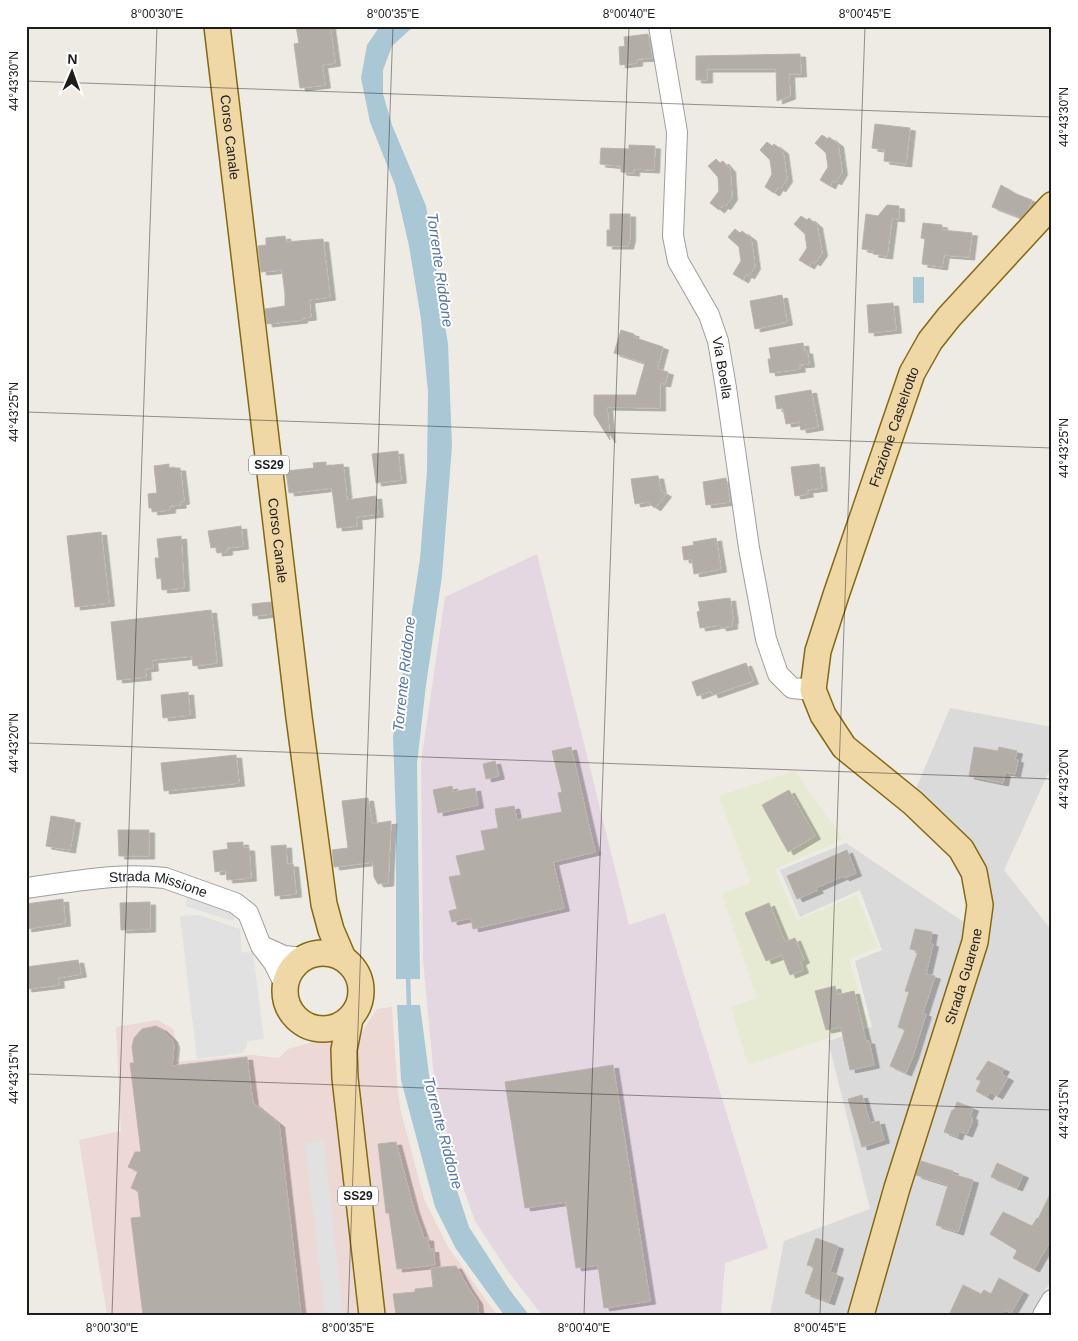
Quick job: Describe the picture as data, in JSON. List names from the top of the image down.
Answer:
{
  "streets": {
    "main road": [
      "Corso Canale",
      "Frazione Castelrotto",
      "SS29",
      "Strada Guarene"
    ],
    "street": ["Via Boella", "Strada Missione"]
  },
  "crossings": [
    ["Corso Canale", "Strada Missione"],
    ["Via Boella", "Frazione Castelrotto"],
    ["Via Boella", "Strada Guarene"],
    ["Frazione Castelrotto", "Strada Guarene"]
  ],
  "water": ["Torrente Riddone"],
  "north": "top",
  "coordinates": [
    "8°00'30\"E",
    "8°00'35\"E",
    "8°00'40\"E",
    "8°00'45\"E",
    "44°43'30\"N",
    "44°43'25\"N",
    "44°43'20\"N",
    "44°43'15\"N"
  ]
}
